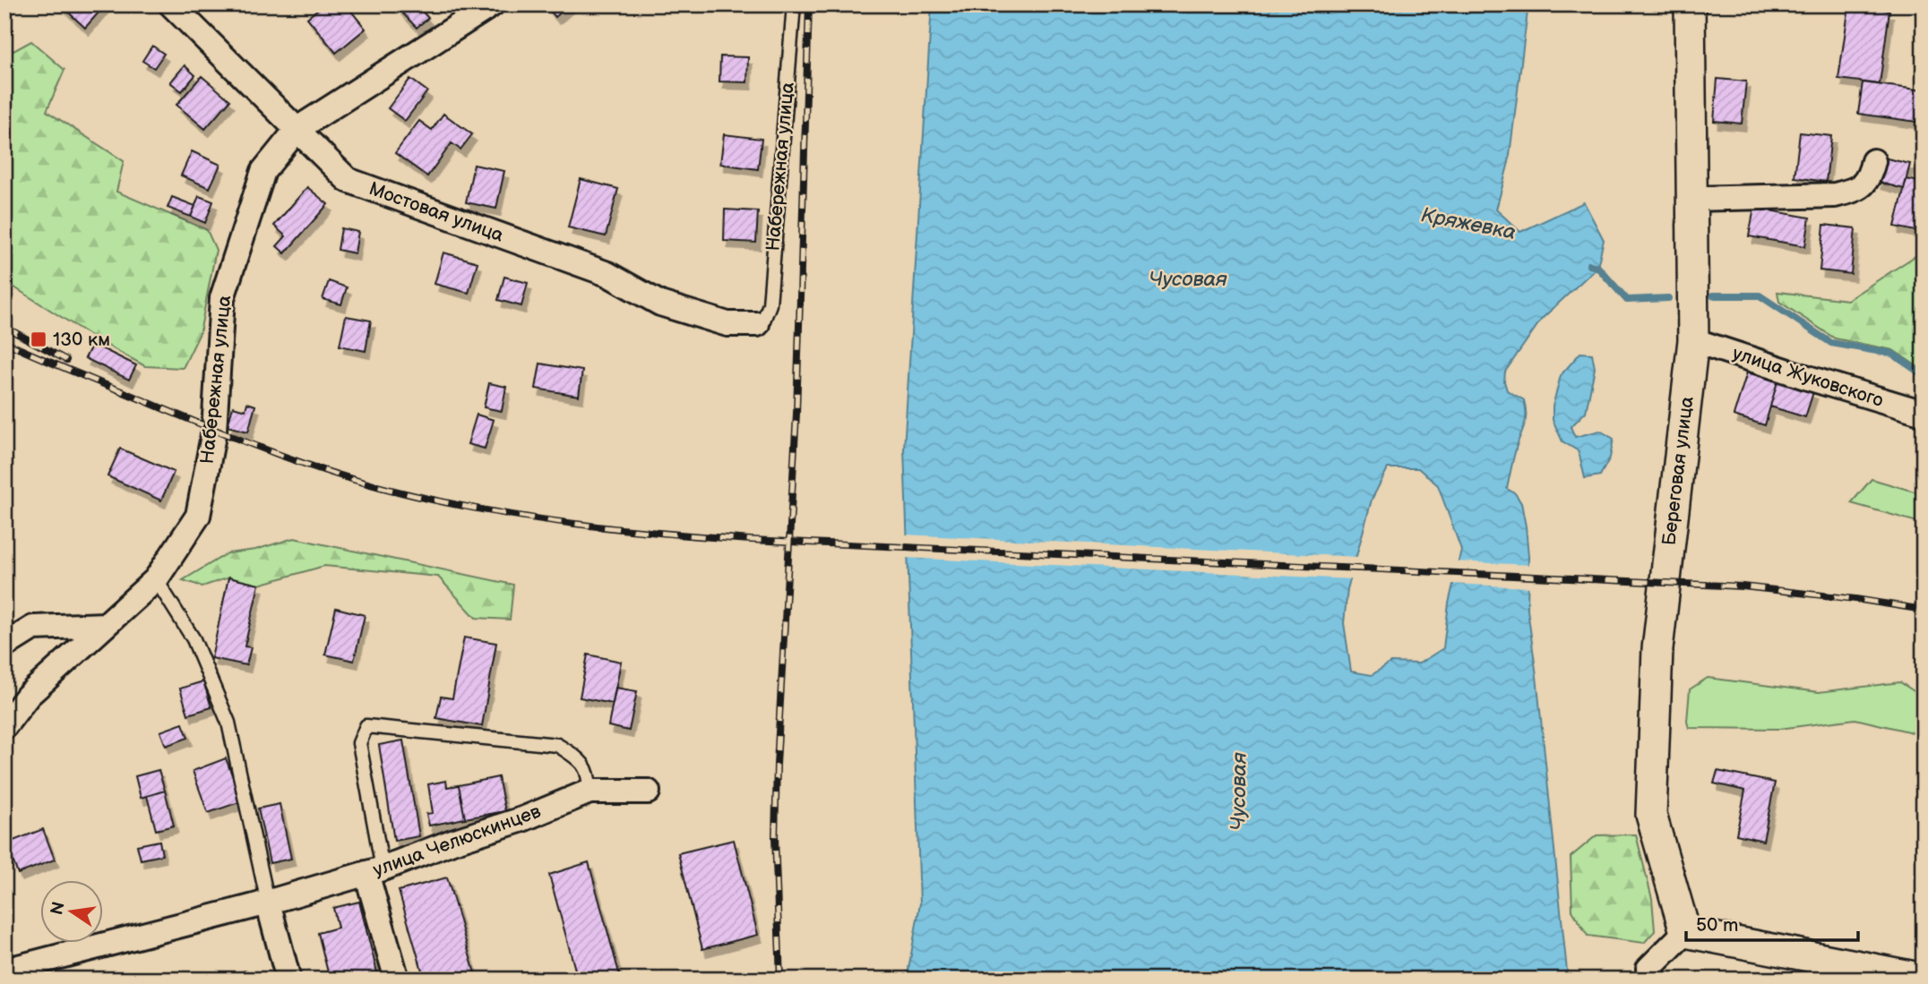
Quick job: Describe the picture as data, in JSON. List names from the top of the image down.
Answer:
{
  "streets": {
    "street": [
      "Набережная улица",
      "Мостовая улица",
      "улица Жуковского",
      "Береговая улица",
      "улица Челюскинцев"
    ]
  },
  "crossings": [
    ["Набережная улица", "Мостовая улица"],
    ["улица Жуковского", "Береговая улица"]
  ],
  "water": ["Кряжевка", "Чусовая"],
  "places": {
    "transit": ["130 км"]
  },
  "scale_bar": "50 m",
  "north": "left"
}
